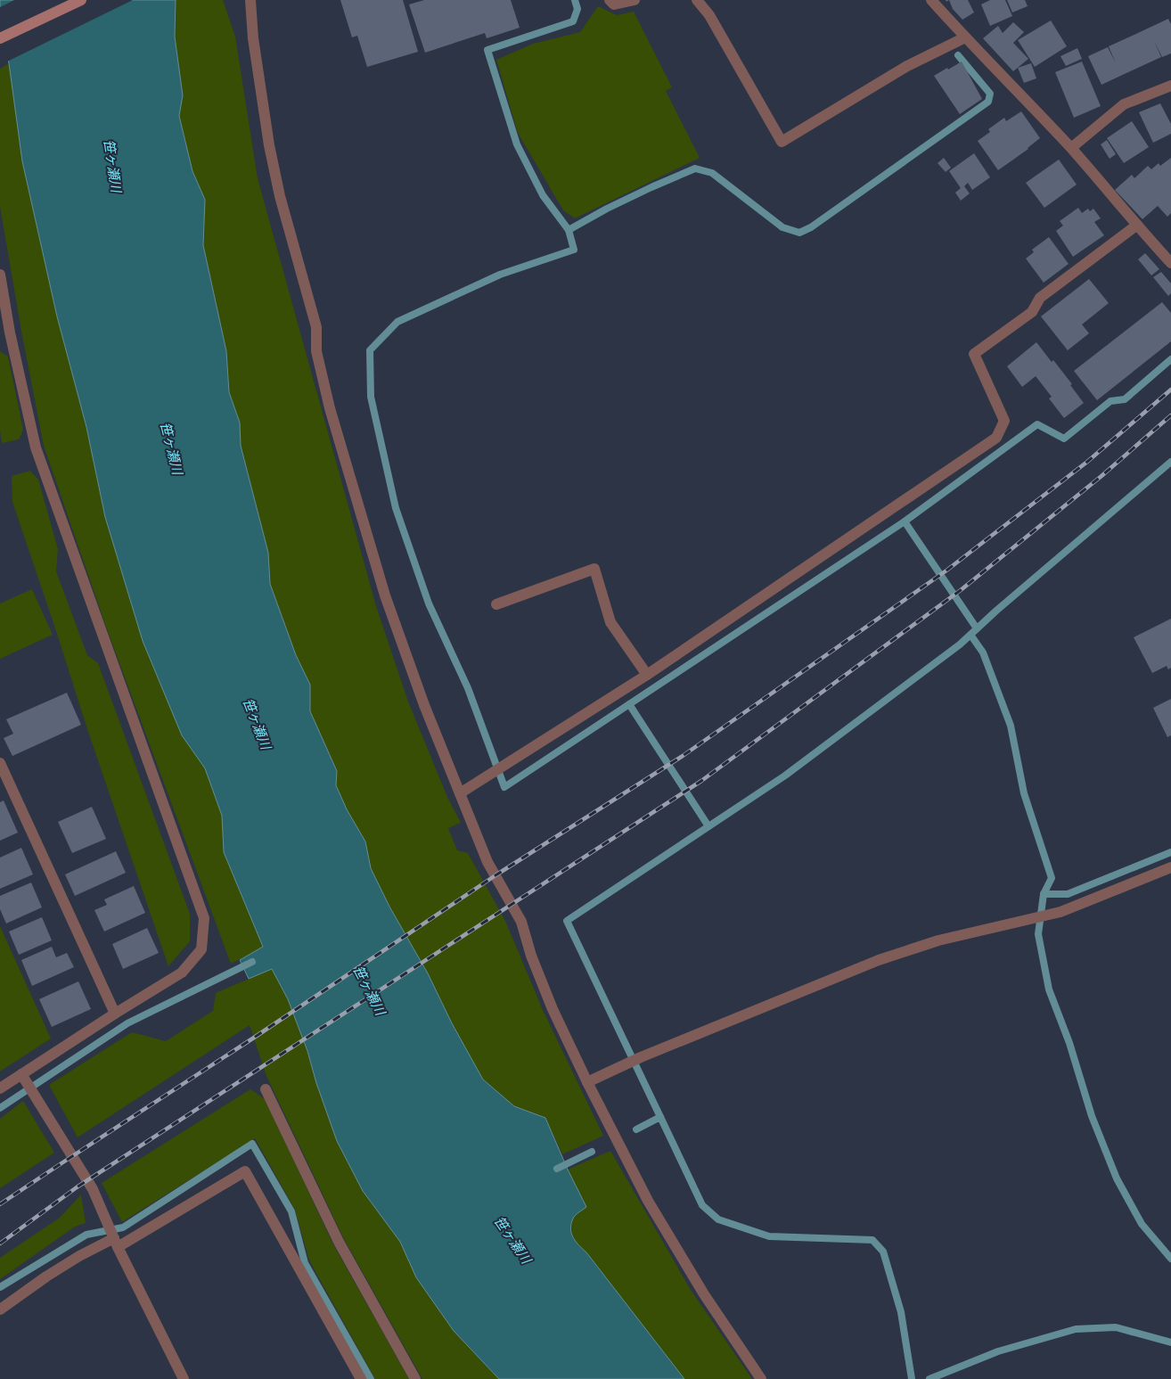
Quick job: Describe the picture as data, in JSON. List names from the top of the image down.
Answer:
{
  "water": ["笹ヶ瀬川"]
}
